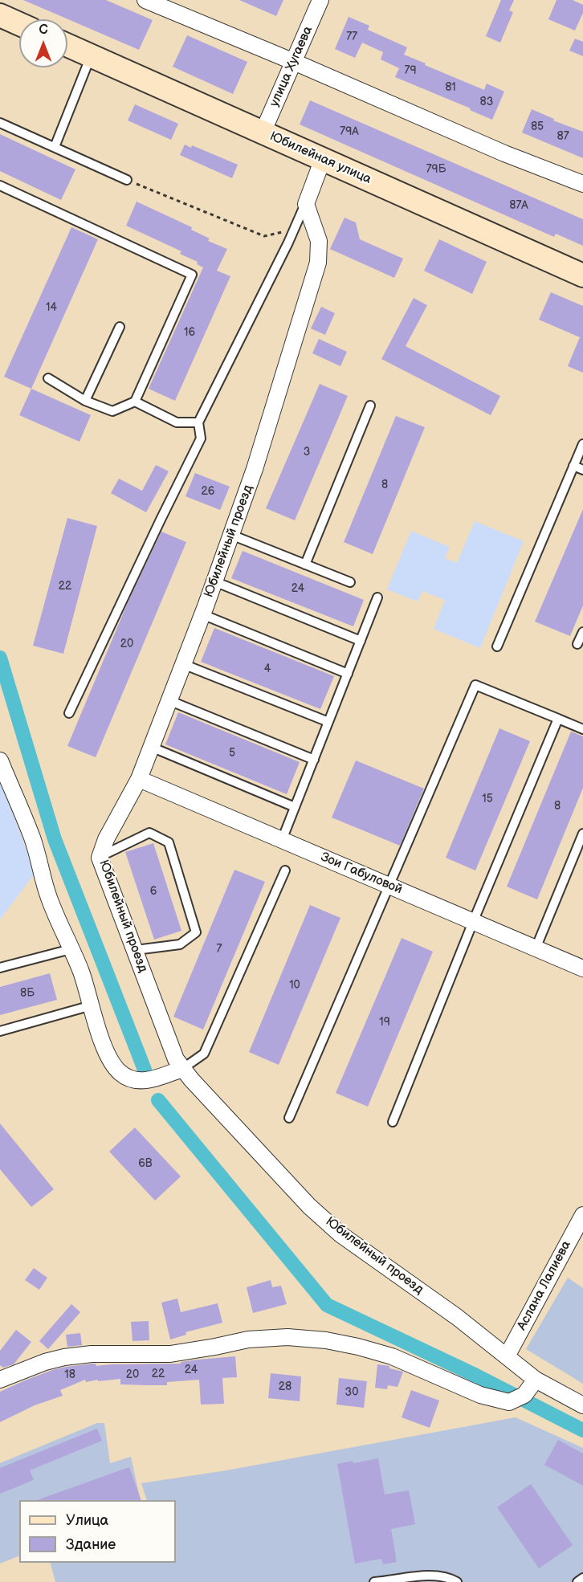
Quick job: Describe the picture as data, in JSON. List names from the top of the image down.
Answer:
{
  "streets": {
    "main road": ["Юбилейная улица"],
    "street": [
      "улица Хугаева",
      "Юбилейный проезд",
      "Зои Габуловой",
      "Аслана Лалиева"
    ]
  },
  "crossings": [
    ["улица Хугаева", "Юбилейная улица"],
    ["Юбилейный проезд", "Зои Габуловой"],
    ["Юбилейный проезд", "Аслана Лалиева"]
  ],
  "house_numbers": [
    "77",
    "79",
    "81",
    "83",
    "85",
    "79А",
    "87",
    "79Б",
    "87А",
    "14",
    "16",
    "3",
    "8",
    "26",
    "22",
    "24",
    "20",
    "4",
    "5",
    "15",
    "8",
    "6",
    "7",
    "10",
    "8Б",
    "19",
    "6В",
    "24",
    "22",
    "18",
    "20",
    "28",
    "30"
  ],
  "legend": ["Улица", "Здание"],
  "north": "top"
}
